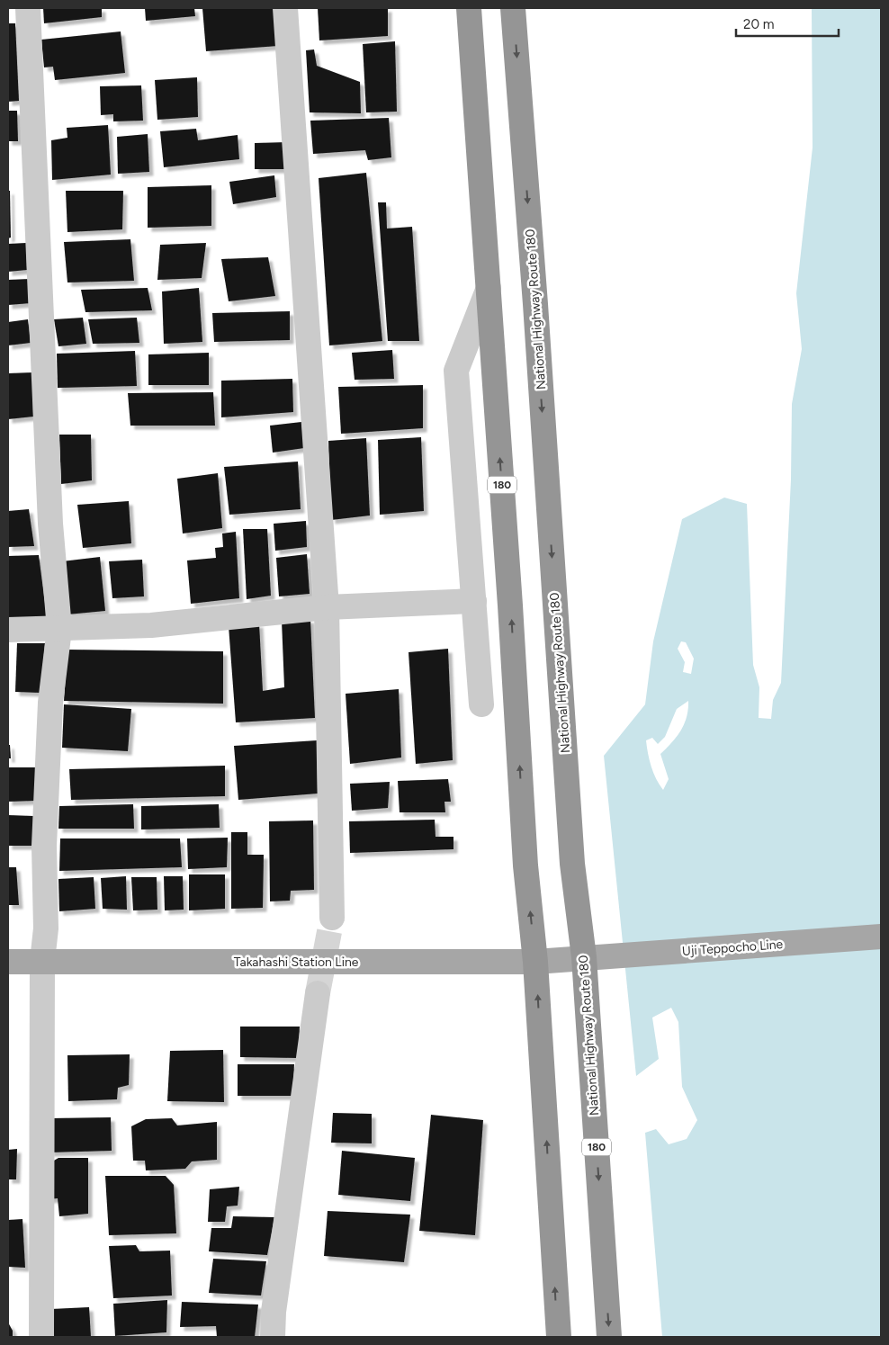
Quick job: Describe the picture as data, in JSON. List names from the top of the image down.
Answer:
{
  "streets": {
    "highway": ["National Highway Route 180", "180"],
    "main road": ["Uji Teppocho Line", "Takahashi Station Line"]
  },
  "crossings": [
    ["National Highway Route 180", "Uji Teppocho Line"],
    ["National Highway Route 180", "Takahashi Station Line"],
    ["180", "Takahashi Station Line"],
    ["Uji Teppocho Line", "Takahashi Station Line"]
  ],
  "scale_bar": "20 m"
}
